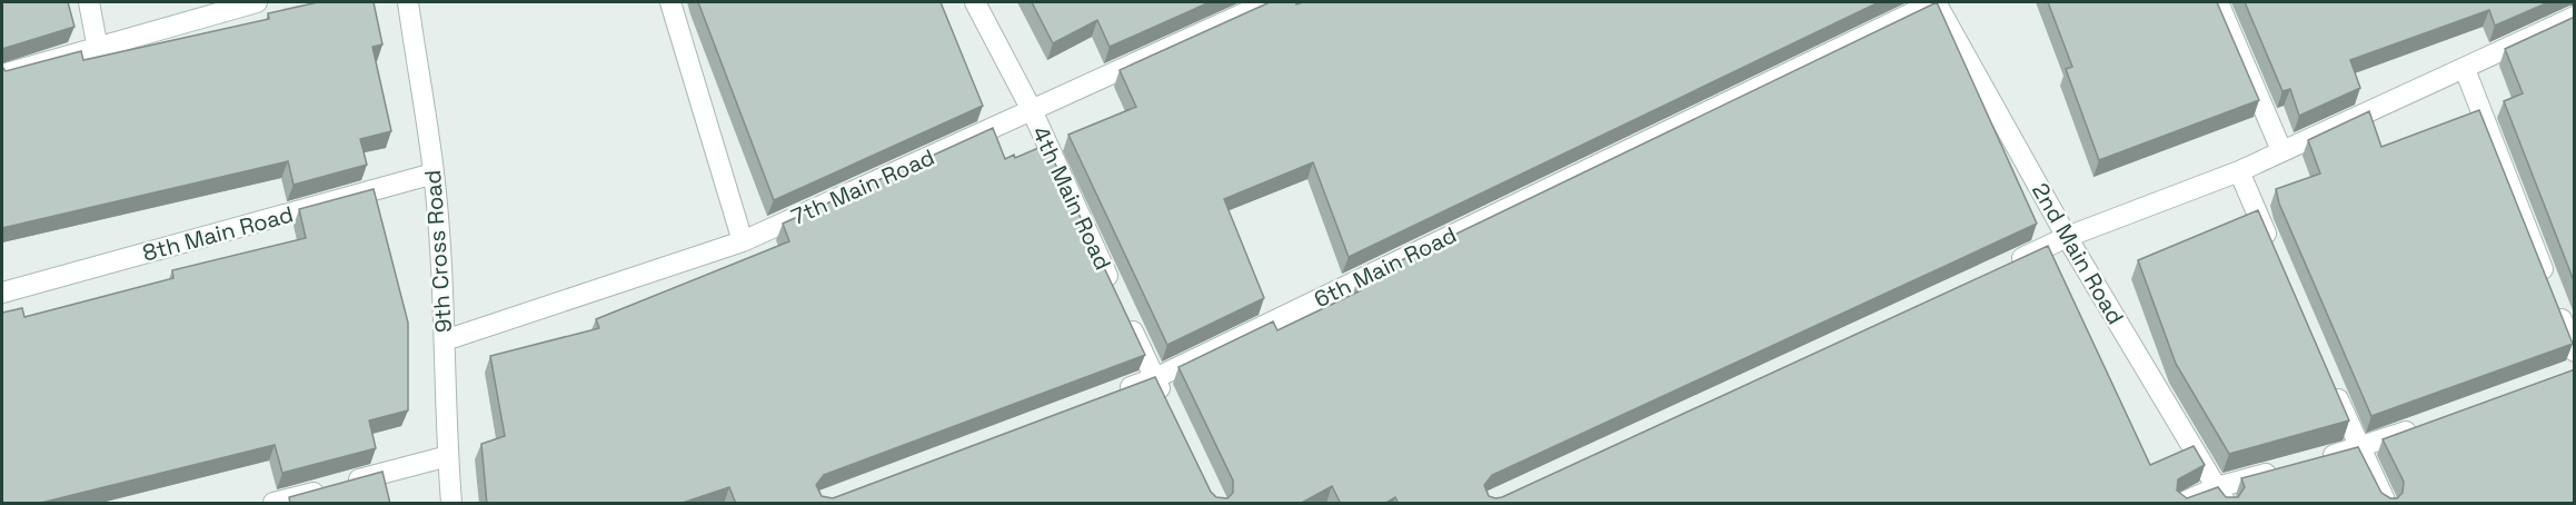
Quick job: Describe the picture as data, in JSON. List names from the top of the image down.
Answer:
{
  "streets": {
    "street": [
      "7th Main Road",
      "4th Main Road",
      "8th Main Road",
      "9th Cross Road",
      "2nd Main Road",
      "6th Main Road"
    ]
  },
  "crossings": [
    ["7th Main Road", "4th Main Road"],
    ["7th Main Road", "9th Cross Road"],
    ["4th Main Road", "6th Main Road"],
    ["8th Main Road", "9th Cross Road"],
    ["2nd Main Road", "6th Main Road"]
  ]
}
